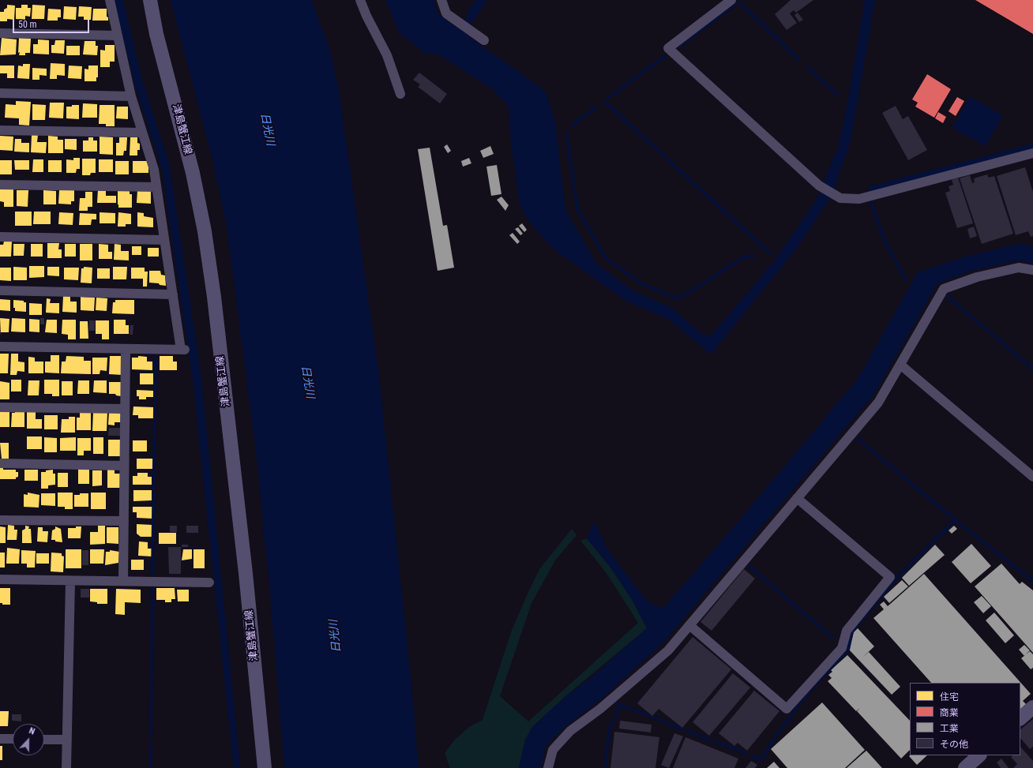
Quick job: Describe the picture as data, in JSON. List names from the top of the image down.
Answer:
{
  "streets": {
    "main road": ["津島蟹江線"]
  },
  "water": ["日光川"],
  "legend": [
    "住宅",
    "商業",
    "工業",
    "その他"
  ],
  "scale_bar": "50 m",
  "north": "top"
}
